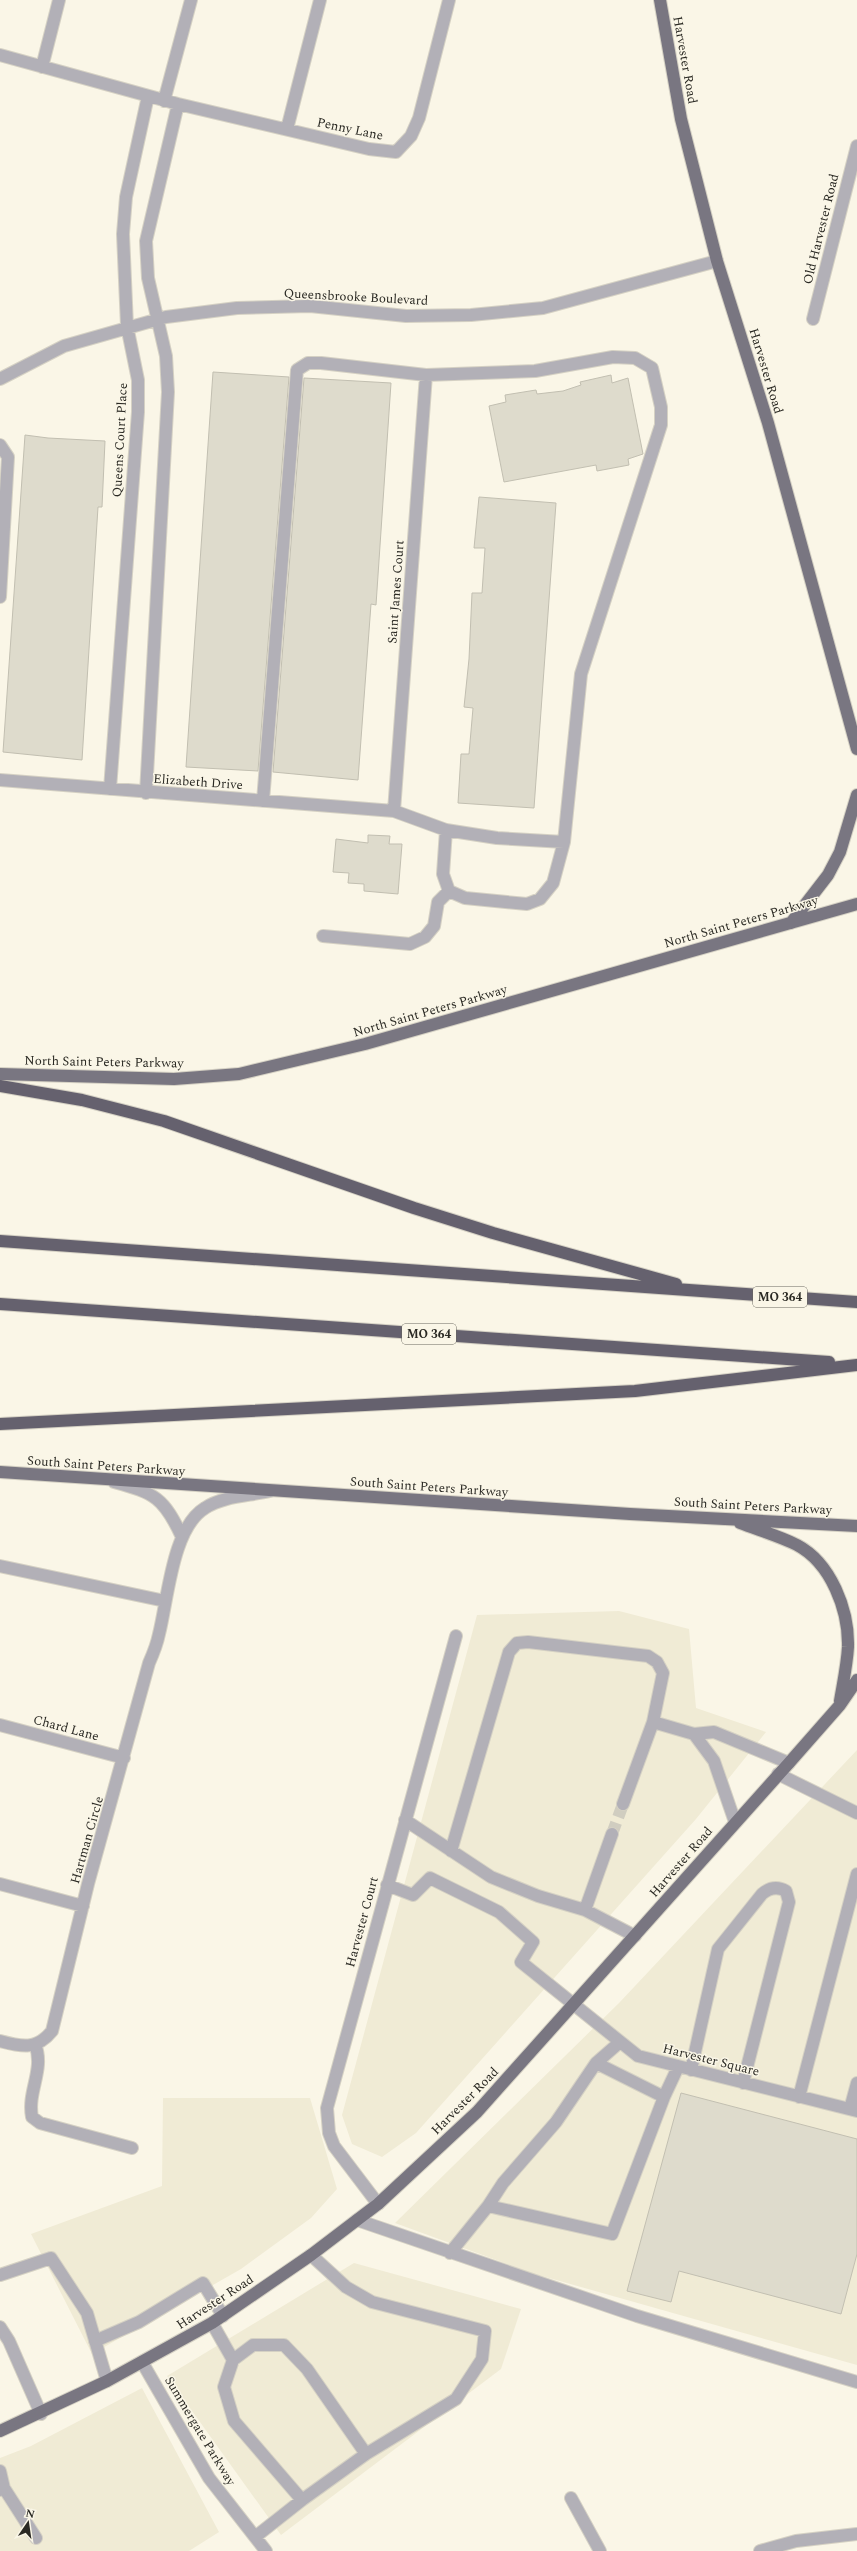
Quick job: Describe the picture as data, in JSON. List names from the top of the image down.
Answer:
{
  "streets": {
    "highway": ["MO 364"],
    "main road": ["Harvester Road", "North Saint Peters Parkway", "South Saint Peters Parkway"],
    "street": [
      "Penny Lane",
      "Old Harvester Road",
      "Queensbrooke Boulevard",
      "Queens Court Place",
      "Saint James Court",
      "Elizabeth Drive",
      "Chard Lane",
      "Hartman Circle",
      "Harvester Court",
      "Harvester Square",
      "Summergate Parkway"
    ]
  },
  "crossings": [
    ["Harvester Road", "Queensbrooke Boulevard"],
    ["Harvester Road", "Harvester Court"],
    ["Harvester Road", "Harvester Square"],
    ["Harvester Road", "Summergate Parkway"],
    ["Penny Lane", "Queens Court Place"],
    ["Queensbrooke Boulevard", "Queens Court Place"],
    ["Queens Court Place", "Elizabeth Drive"],
    ["Saint James Court", "Elizabeth Drive"],
    ["South Saint Peters Parkway", "Hartman Circle"],
    ["Chard Lane", "Hartman Circle"],
    ["Harvester Court", "Harvester Square"]
  ],
  "north": "top"
}
